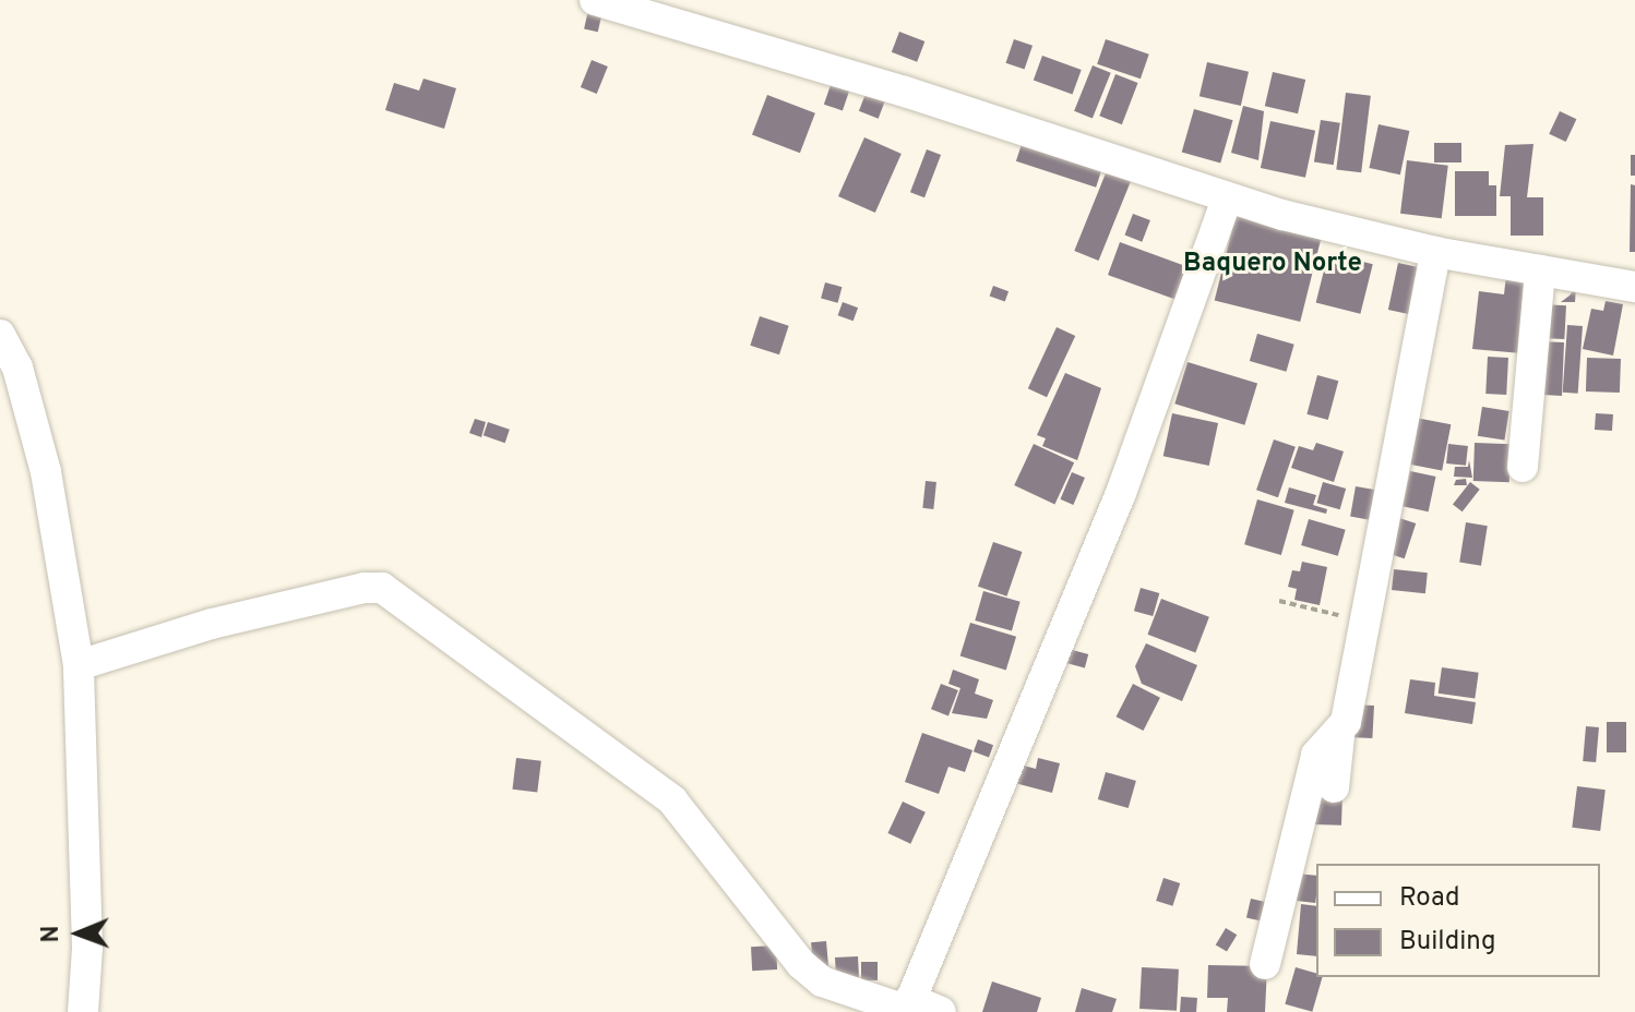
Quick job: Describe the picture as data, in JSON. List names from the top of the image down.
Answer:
{
  "districts": ["Baquero Norte"],
  "legend": ["Road", "Building"],
  "north": "left"
}
